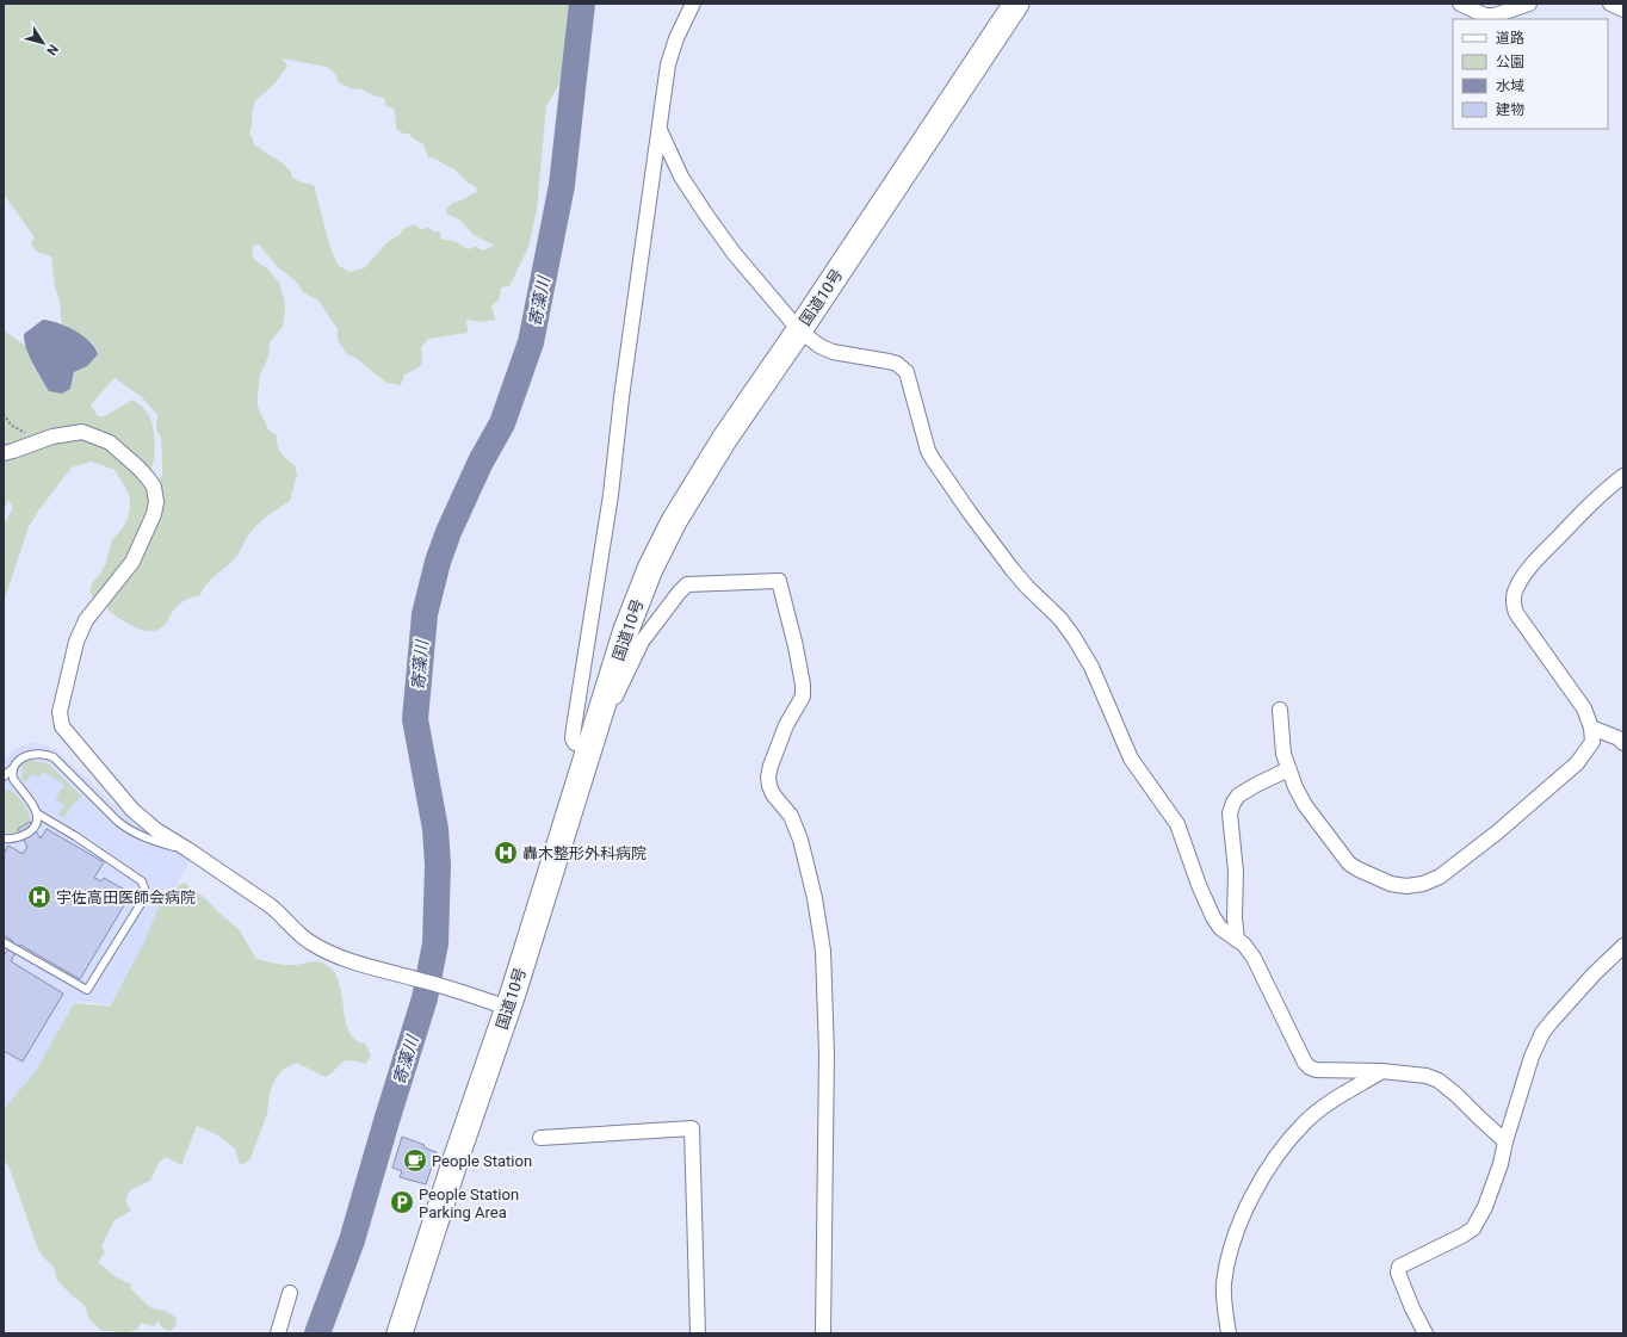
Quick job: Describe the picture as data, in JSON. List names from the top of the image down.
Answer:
{
  "streets": {
    "highway": ["国道10号"]
  },
  "water": ["寄藻川"],
  "places": {
    "hospital": ["轟木整形外科病院", "宇佐高田医師会病院"],
    "cafe": ["People Station"],
    "parking": ["People Station Parking Area"]
  },
  "legend": [
    "道路",
    "公園",
    "水域",
    "建物"
  ],
  "north": "bottom right"
}
